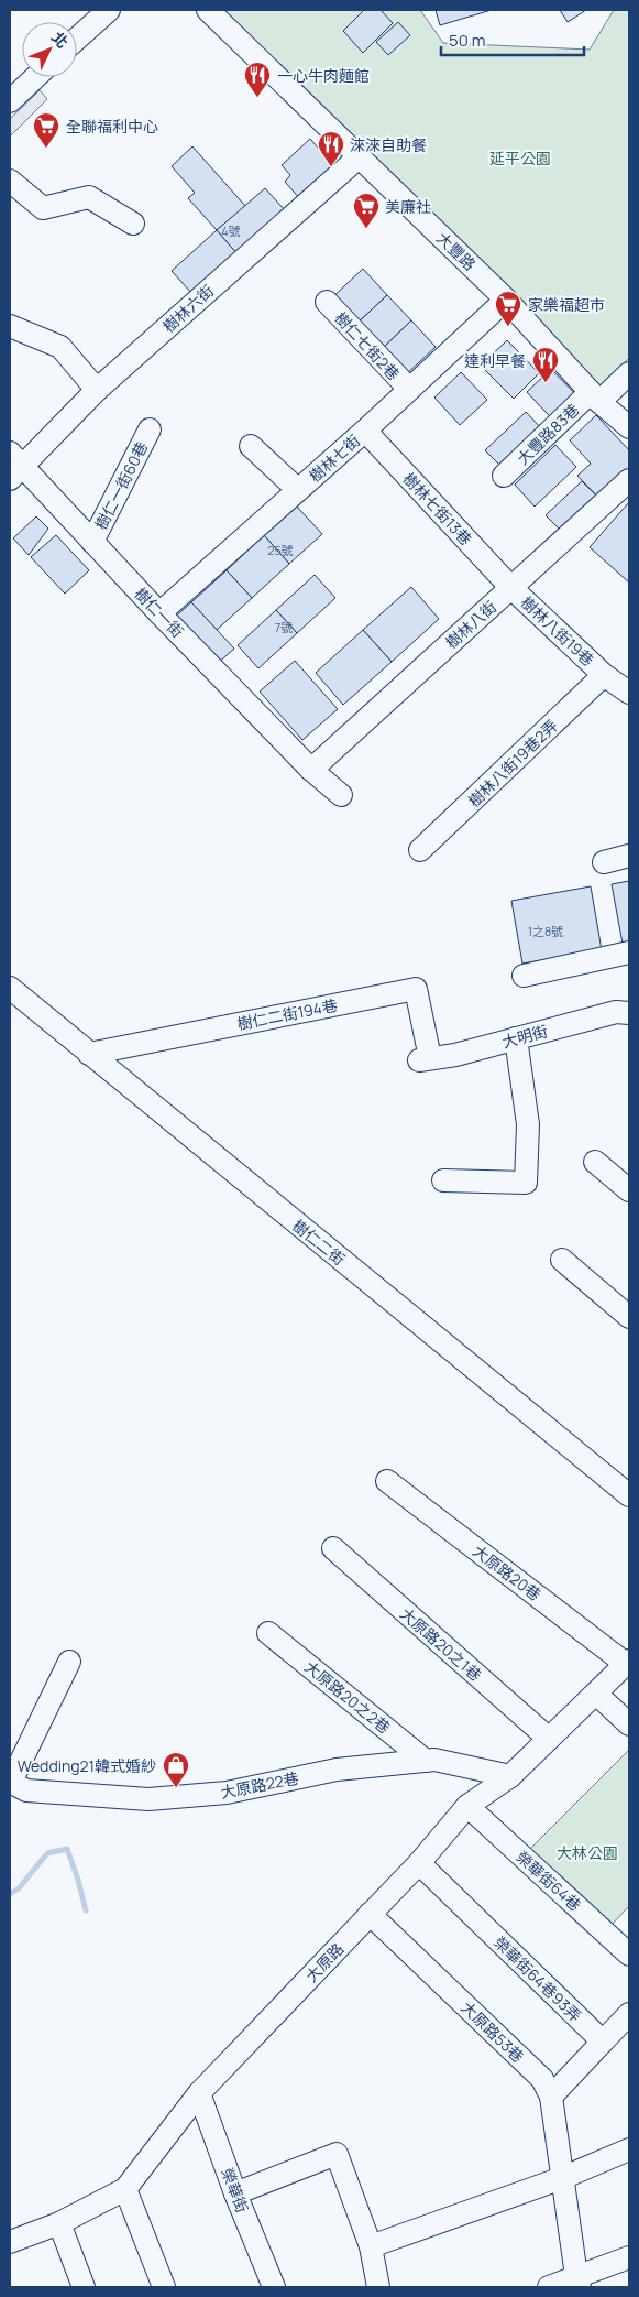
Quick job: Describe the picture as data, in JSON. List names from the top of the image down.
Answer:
{
  "streets": {
    "street": [
      "大豐路",
      "樹林六街",
      "樹仁七街2巷",
      "大豐路83巷",
      "樹林七街",
      "樹仁一街60巷",
      "樹林七街13巷",
      "樹仁一街",
      "樹林八街",
      "樹林八街19巷",
      "樹林八街19巷2弄",
      "樹仁二街194巷",
      "大明街",
      "樹仁二街",
      "大原路20巷",
      "大原路20之1巷",
      "大原路20之2巷",
      "大原路22巷",
      "榮華街64巷",
      "大原路",
      "榮華街64巷93弄",
      "大原路53巷",
      "榮華街"
    ]
  },
  "crossings": [
    ["大豐路", "樹林六街"],
    ["大豐路", "大豐路83巷"],
    ["大豐路", "樹林七街"],
    ["樹林六街", "樹仁一街"],
    ["樹仁七街2巷", "樹林七街"],
    ["樹林七街", "樹林七街13巷"],
    ["樹林七街", "樹仁一街"],
    ["樹仁一街60巷", "樹仁一街"],
    ["樹林七街13巷", "樹林八街"],
    ["樹林七街13巷", "樹林八街19巷"],
    ["樹仁一街", "樹林八街"],
    ["樹林八街", "樹林八街19巷"],
    ["樹林八街19巷", "樹林八街19巷2弄"],
    ["樹仁二街194巷", "大明街"],
    ["樹仁二街194巷", "樹仁二街"],
    ["大原路20巷", "大原路"],
    ["大原路20之1巷", "大原路"],
    ["大原路20之2巷", "大原路22巷"],
    ["大原路22巷", "大原路"],
    ["榮華街64巷", "大原路"],
    ["大原路", "榮華街64巷93弄"],
    ["大原路", "大原路53巷"],
    ["大原路", "榮華街"]
  ],
  "parks": ["延平公園", "大林公園"],
  "places": {
    "restaurant": ["一心牛肉麵館", "淶淶自助餐", "達利早餐"],
    "supermarket": ["全聯福利中心", "美廉社", "家樂福超市"],
    "shop": ["Wedding21韓式婚紗"]
  },
  "house_numbers": [
    "4號",
    "25號",
    "7號",
    "1之8號"
  ],
  "scale_bar": "50 m",
  "north": "top right"
}
